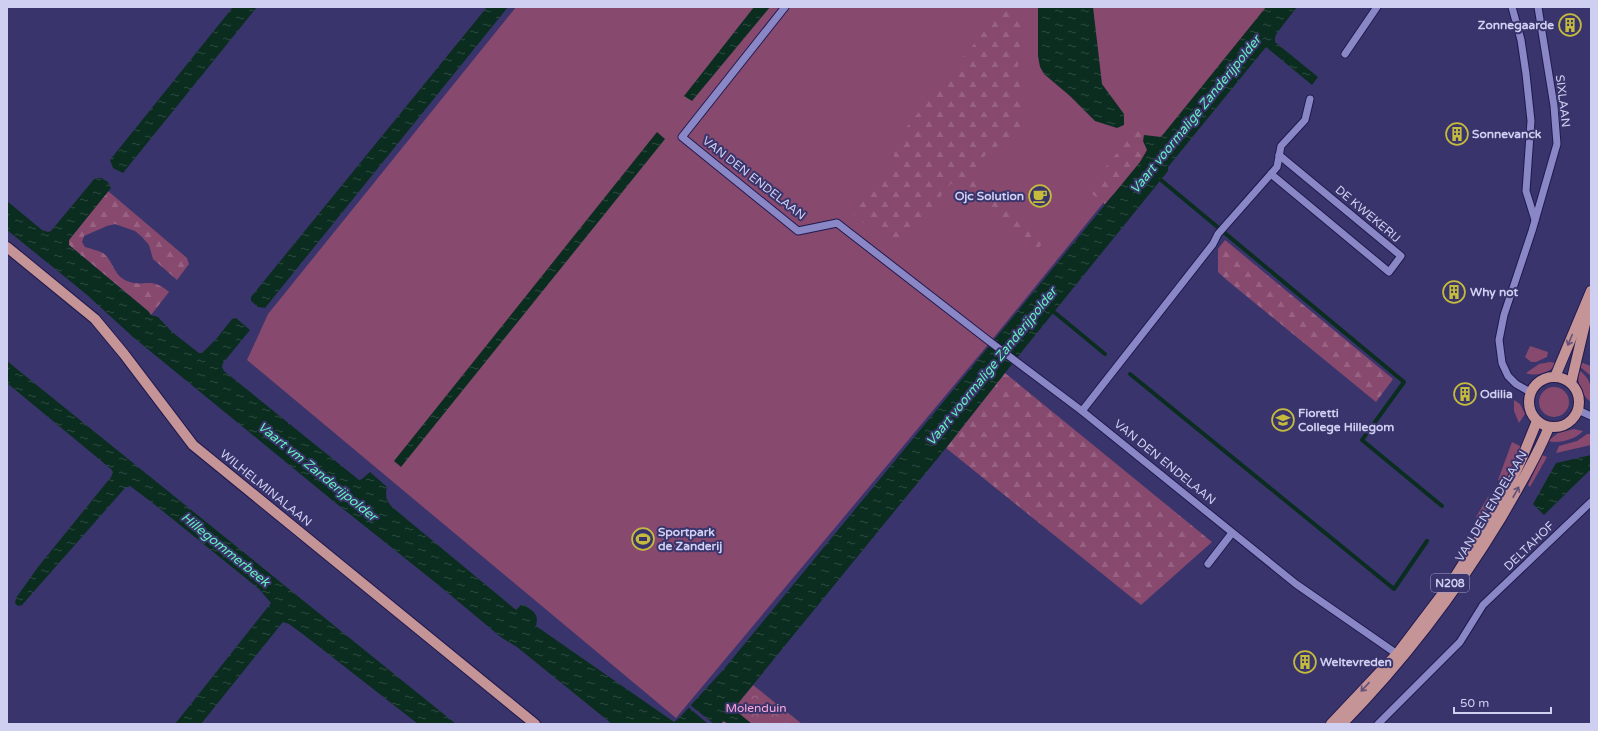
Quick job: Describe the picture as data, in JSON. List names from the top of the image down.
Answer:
{
  "streets": {
    "main road": ["VAN DEN ENDELAAN", "WILHELMINALAAN", "N208"],
    "street": ["SIXLAAN", "DE KWEKERIJ", "DELTAHOF"]
  },
  "crossings": [
    ["SIXLAAN", "VAN DEN ENDELAAN"]
  ],
  "water": ["Vaart voormalige Zanderijpolder", "Vaart vm Zanderijpolder", "Hillegommerbeek"],
  "parks": ["Molenduin"],
  "places": {
    "building": [
      "Zonnegaarde",
      "Sonnevanck",
      "Why not",
      "Odilia",
      "Weltevreden"
    ],
    "cafe": ["Ojc Solution"],
    "school or university": ["Fioretti College Hillegom"],
    "sports": ["Sportpark de Zanderij"]
  },
  "scale_bar": "50 m"
}
